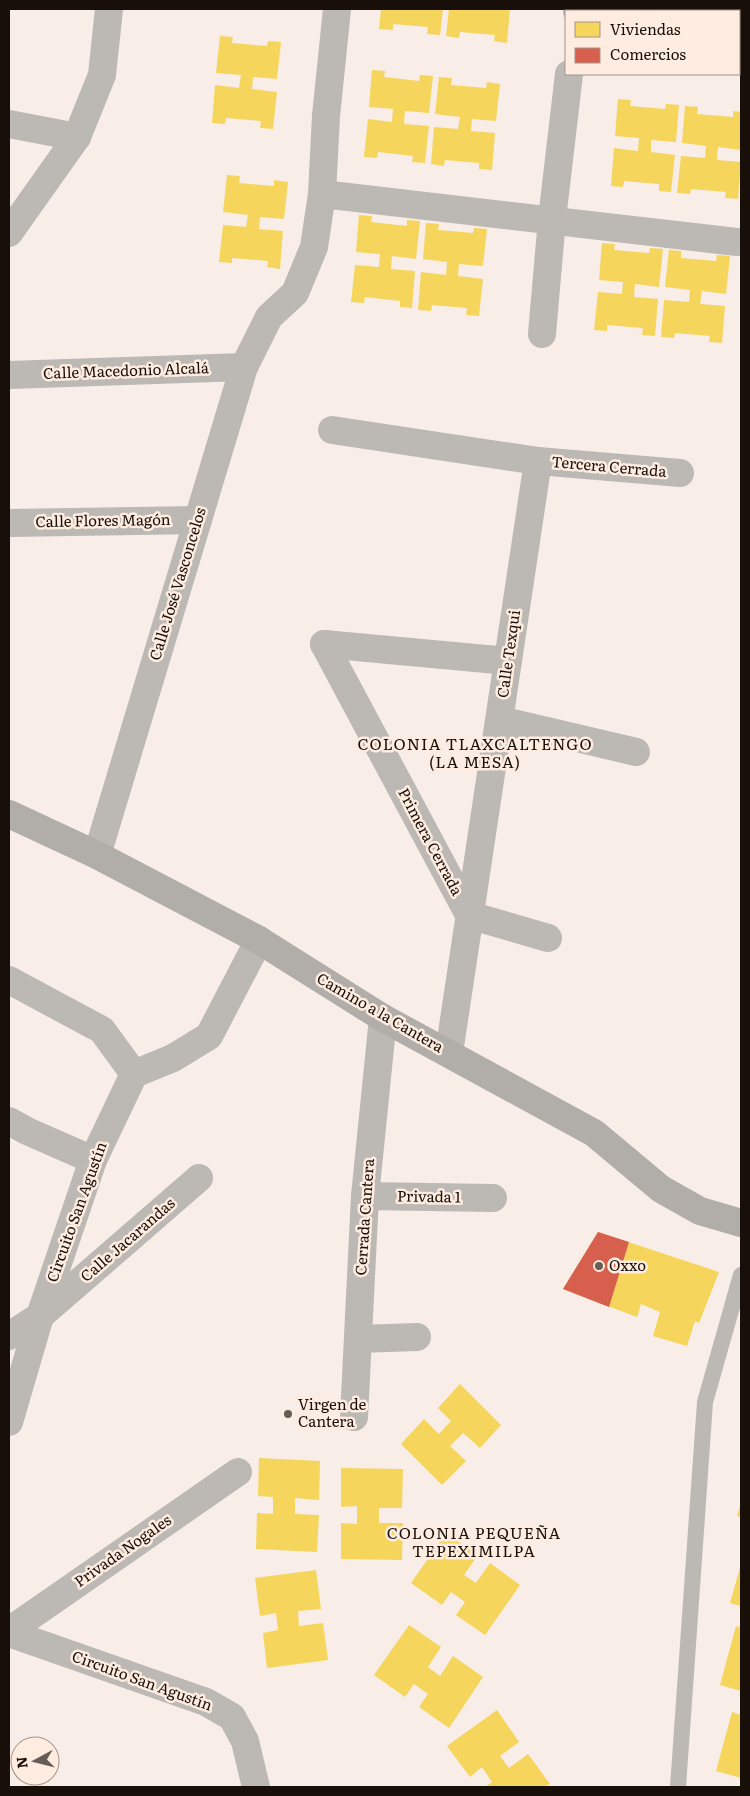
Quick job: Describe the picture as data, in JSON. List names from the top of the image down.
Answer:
{
  "streets": {
    "street": [
      "Calle Macedonio Alcalá",
      "Tercera Cerrada",
      "Calle Flores Magón",
      "Calle José Vasconcelos",
      "Calle Texqui",
      "Primera Cerrada",
      "Camino a la Cantera",
      "Privada 1",
      "Circuito San Agustín",
      "Cerrada Cantera",
      "Calle Jacarandas",
      "Privada Nogales"
    ]
  },
  "crossings": [
    ["Calle Macedonio Alcalá", "Calle José Vasconcelos"],
    ["Tercera Cerrada", "Calle Texqui"],
    ["Calle Flores Magón", "Calle José Vasconcelos"],
    ["Calle José Vasconcelos", "Camino a la Cantera"],
    ["Calle Texqui", "Primera Cerrada"],
    ["Calle Texqui", "Camino a la Cantera"],
    ["Camino a la Cantera", "Cerrada Cantera"],
    ["Privada 1", "Cerrada Cantera"],
    ["Circuito San Agustín", "Calle Jacarandas"],
    ["Circuito San Agustín", "Privada Nogales"]
  ],
  "districts": ["COLONIA TLAXCALTENGO (LA MESA)", "COLONIA PEQUEÑA TEPEXIMILPA"],
  "places": ["Oxxo", "Virgen de Cantera"],
  "legend": ["Viviendas", "Comercios"],
  "north": "left"
}
